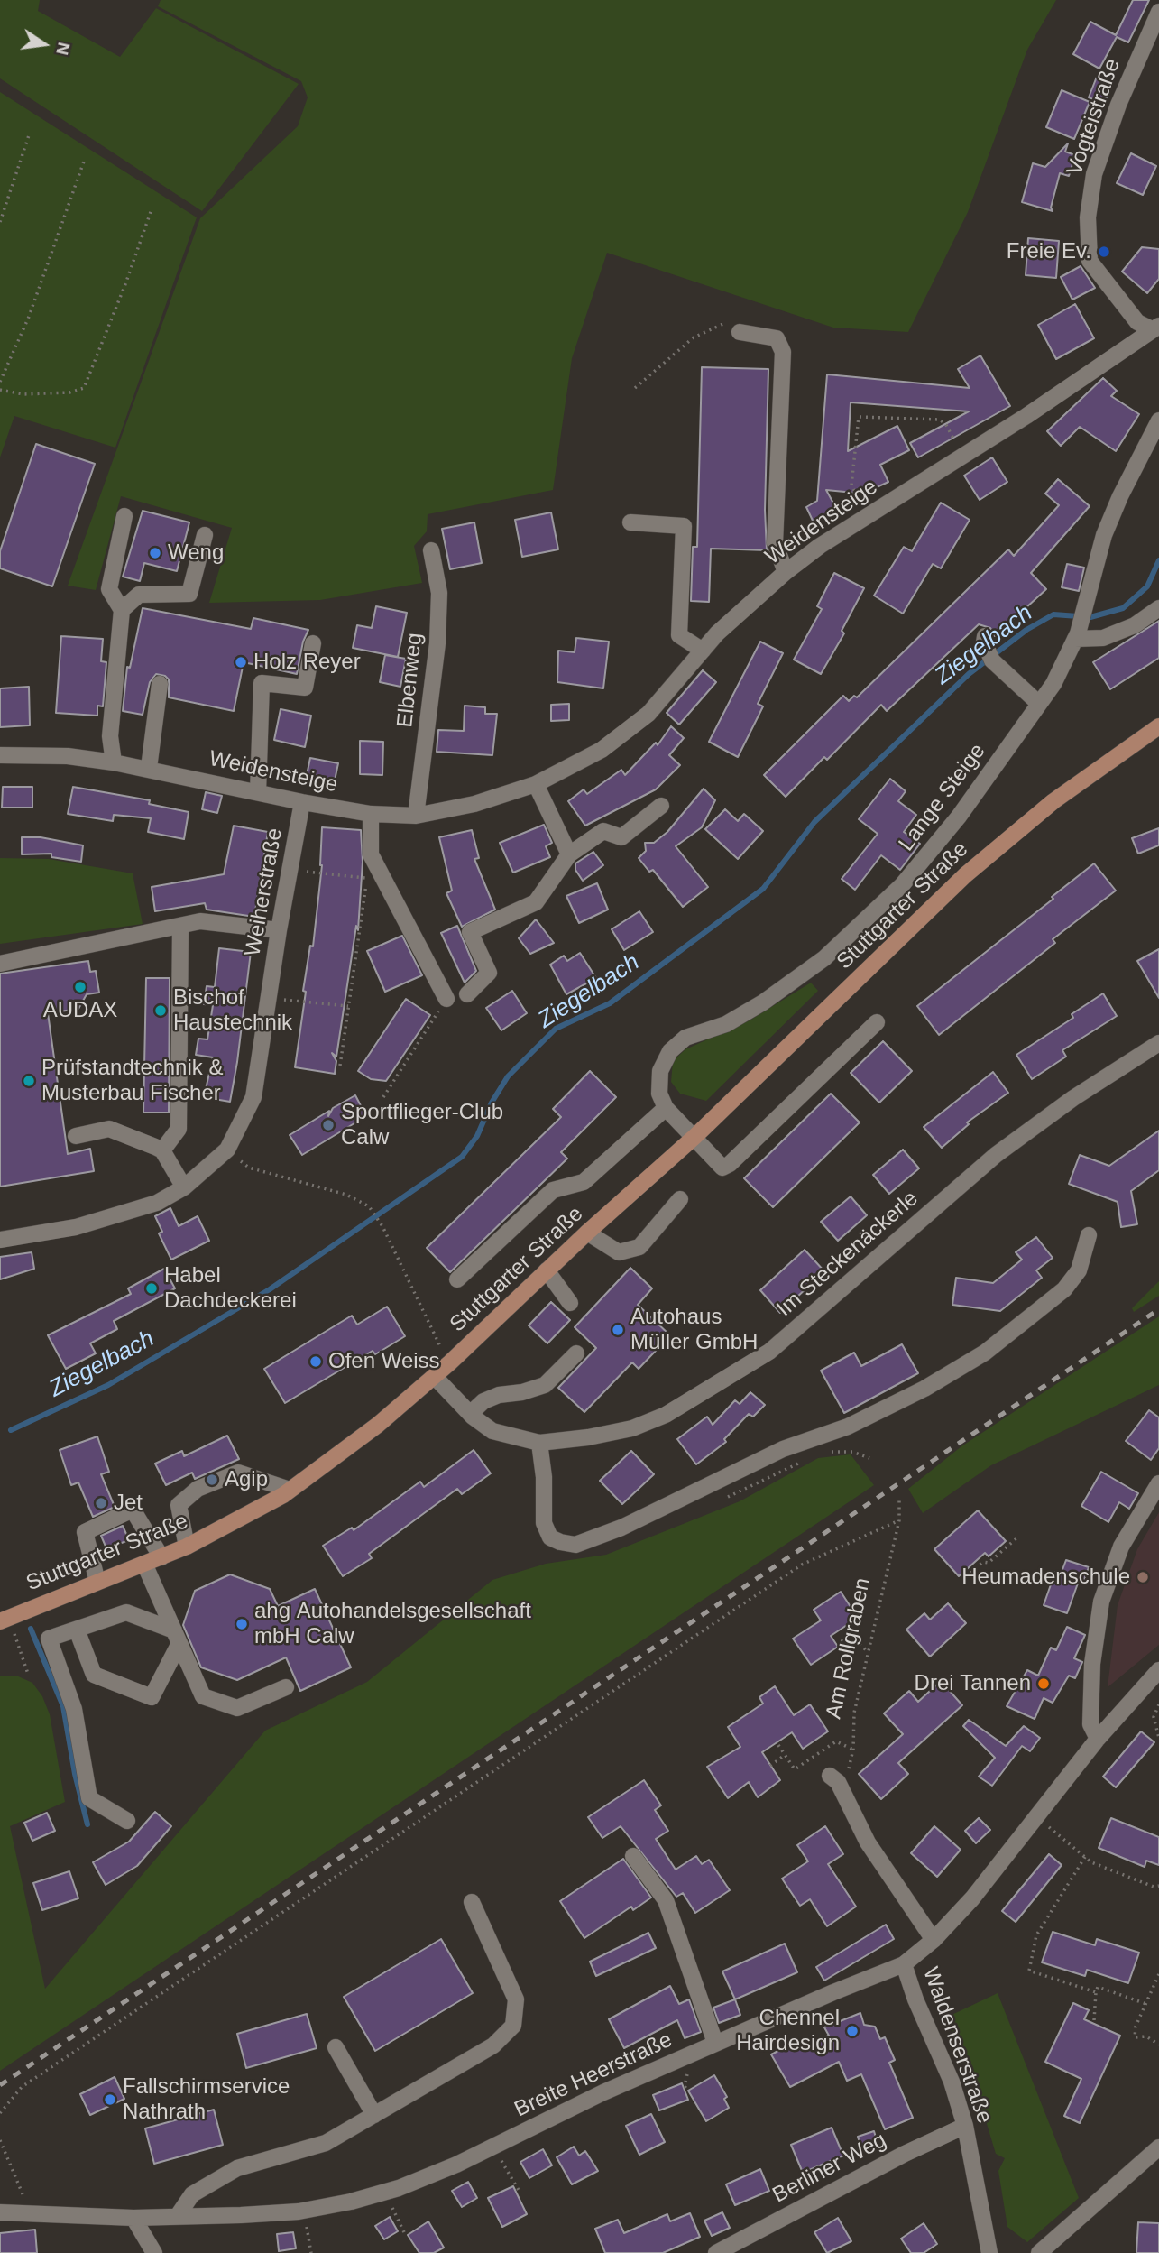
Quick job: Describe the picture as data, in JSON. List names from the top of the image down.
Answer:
{
  "streets": {
    "main road": ["Stuttgarter Straße"],
    "street": [
      "Vogteistraße",
      "Weidensteige",
      "Elbenweg",
      "Lange Steige",
      "Weiherstraße",
      "Im Steckenäckerle",
      "Waldenserstraße",
      "Breite Heerstraße",
      "Berliner Weg"
    ],
    "path": ["Am Rollgraben"]
  },
  "crossings": [
    ["Vogteistraße", "Weidensteige"],
    ["Weidensteige", "Elbenweg"],
    ["Weidensteige", "Weiherstraße"],
    ["Lange Steige", "Stuttgarter Straße"],
    ["Stuttgarter Straße", "Im Steckenäckerle"],
    ["Waldenserstraße", "Breite Heerstraße"],
    ["Waldenserstraße", "Berliner Weg"]
  ],
  "water": ["Ziegelbach"],
  "places": [
    "Freie Ev.",
    "Weng",
    "Holz Reyer",
    "AUDAX",
    "Bischof Haustechnik",
    "Prüfstandtechnik & Musterbau Fischer",
    "Sportflieger-Club Calw",
    "Habel Dachdeckerei",
    "Autohaus Müller GmbH",
    "Ofen Weiss",
    "Agip",
    "Jet",
    "Heumadenschule",
    "ahg Autohandelsgesellschaft mbH Calw",
    "Drei Tannen",
    "Chennel Hairdesign",
    "Fallschirmservice Nathrath"
  ],
  "north": "right"
}
